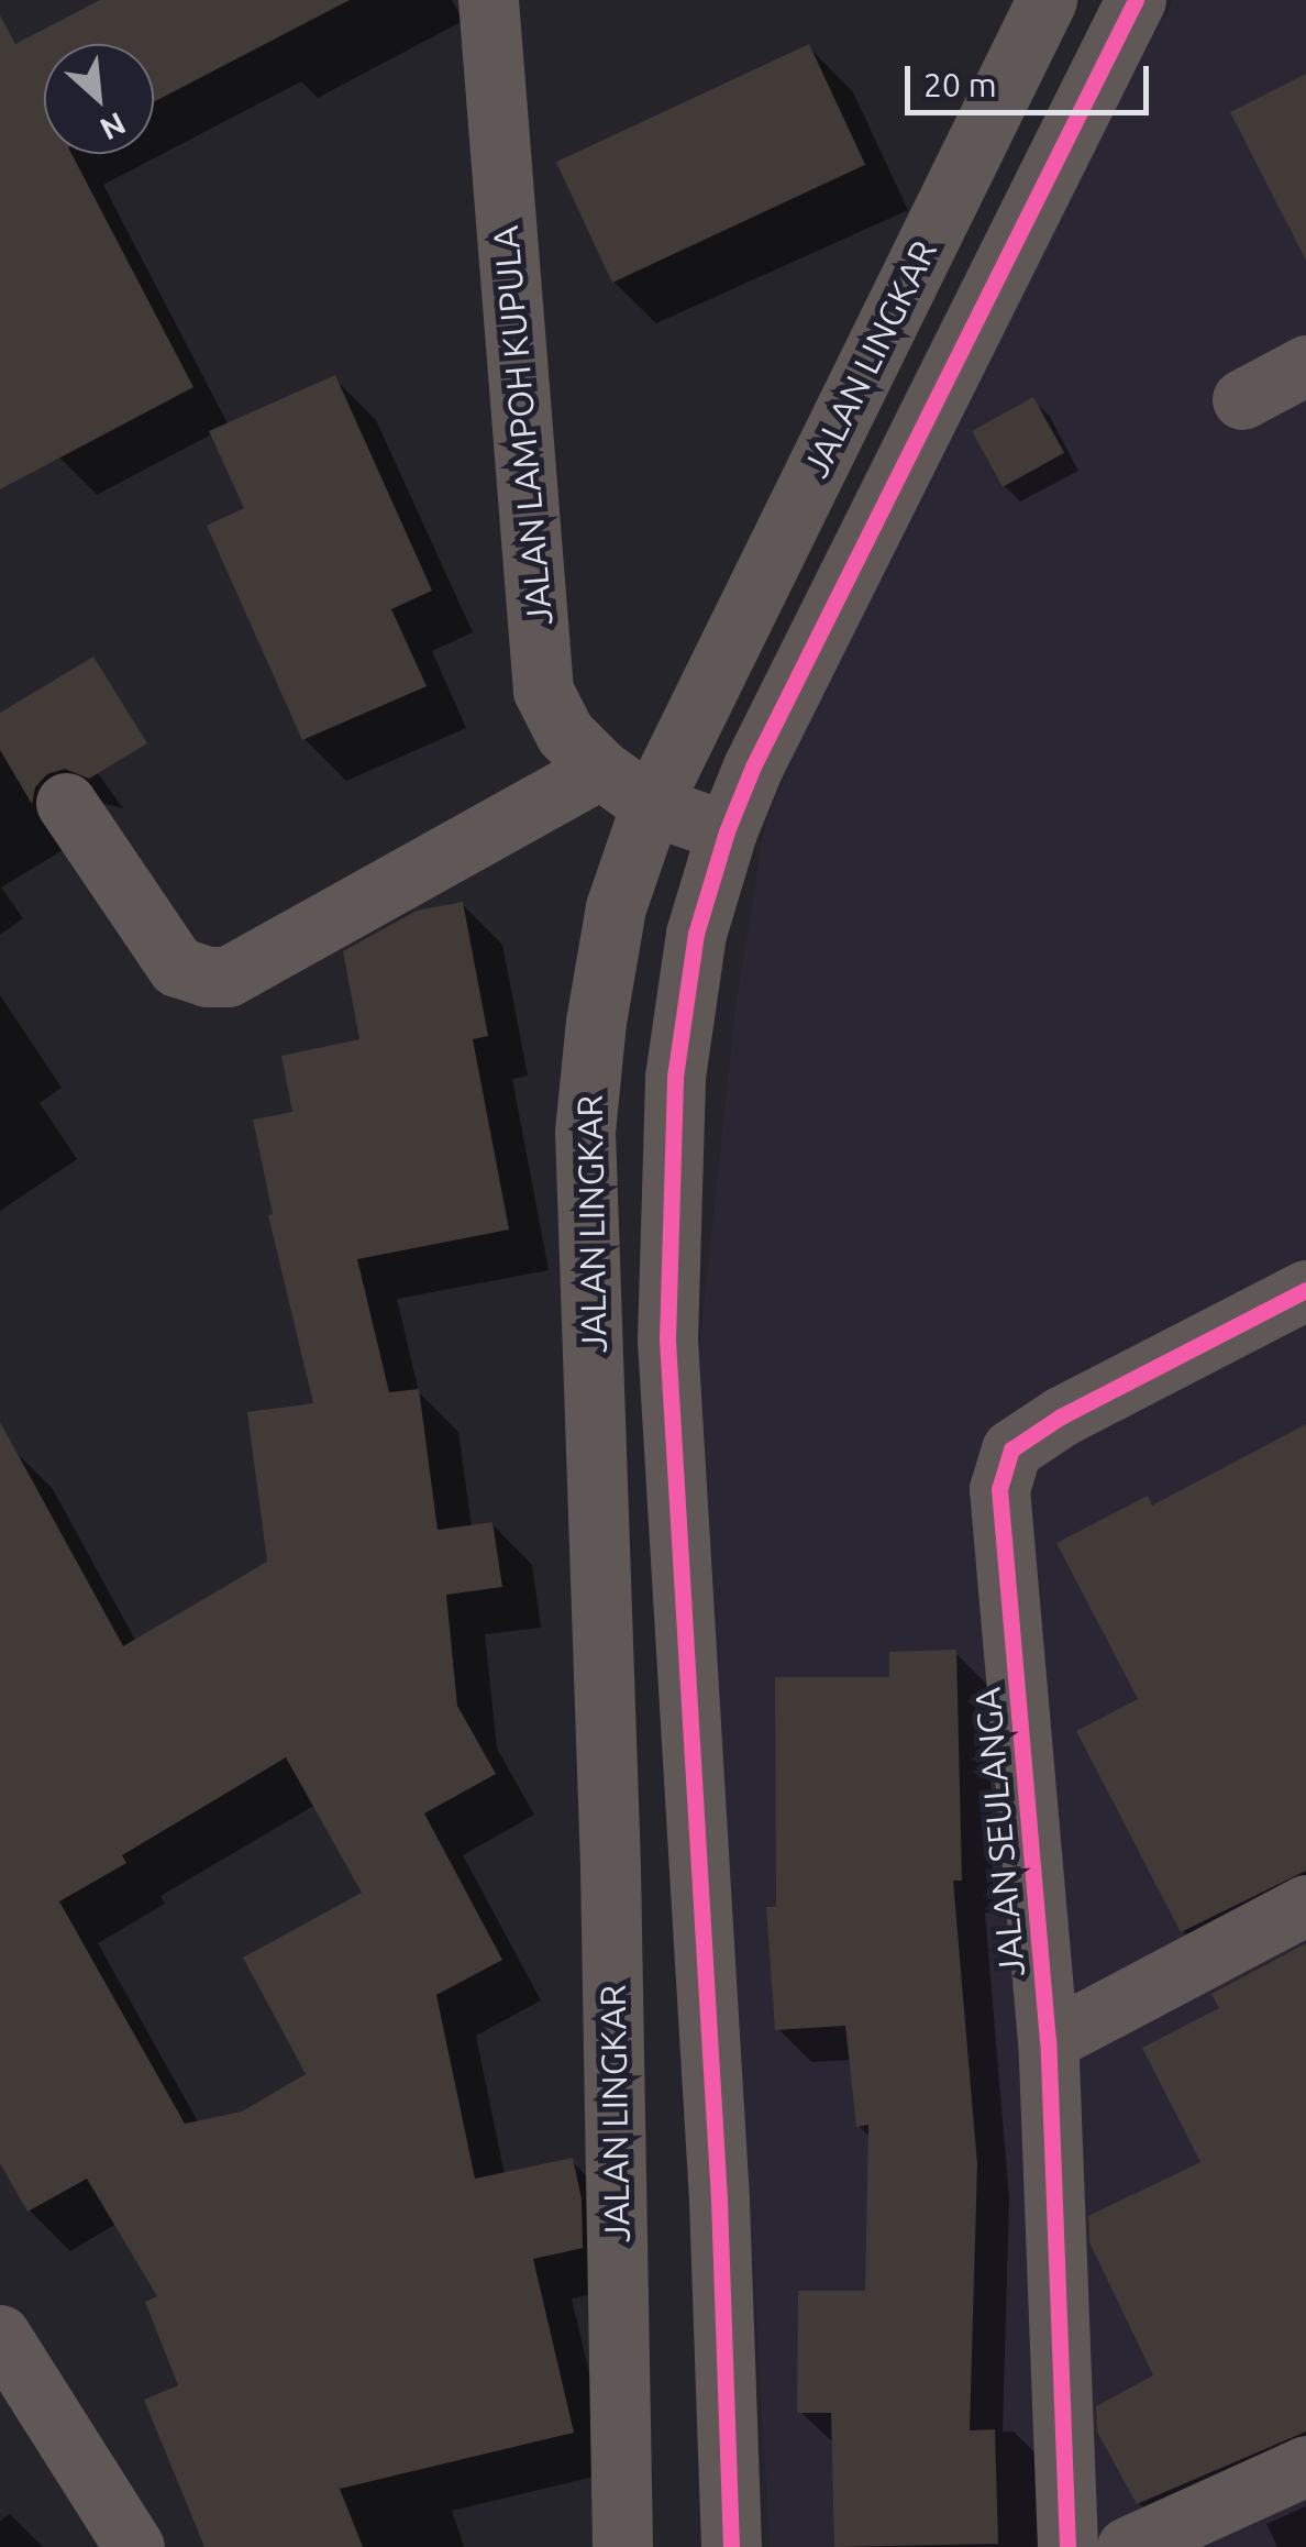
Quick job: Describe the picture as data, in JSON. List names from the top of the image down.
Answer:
{
  "streets": {
    "street": ["JALAN LINGKAR", "JALAN LAMPOH KUPULA", "JALAN SEULANGA"]
  },
  "crossings": [
    ["JALAN LINGKAR", "JALAN LAMPOH KUPULA"]
  ],
  "scale_bar": "20 m",
  "north": "bottom right"
}
